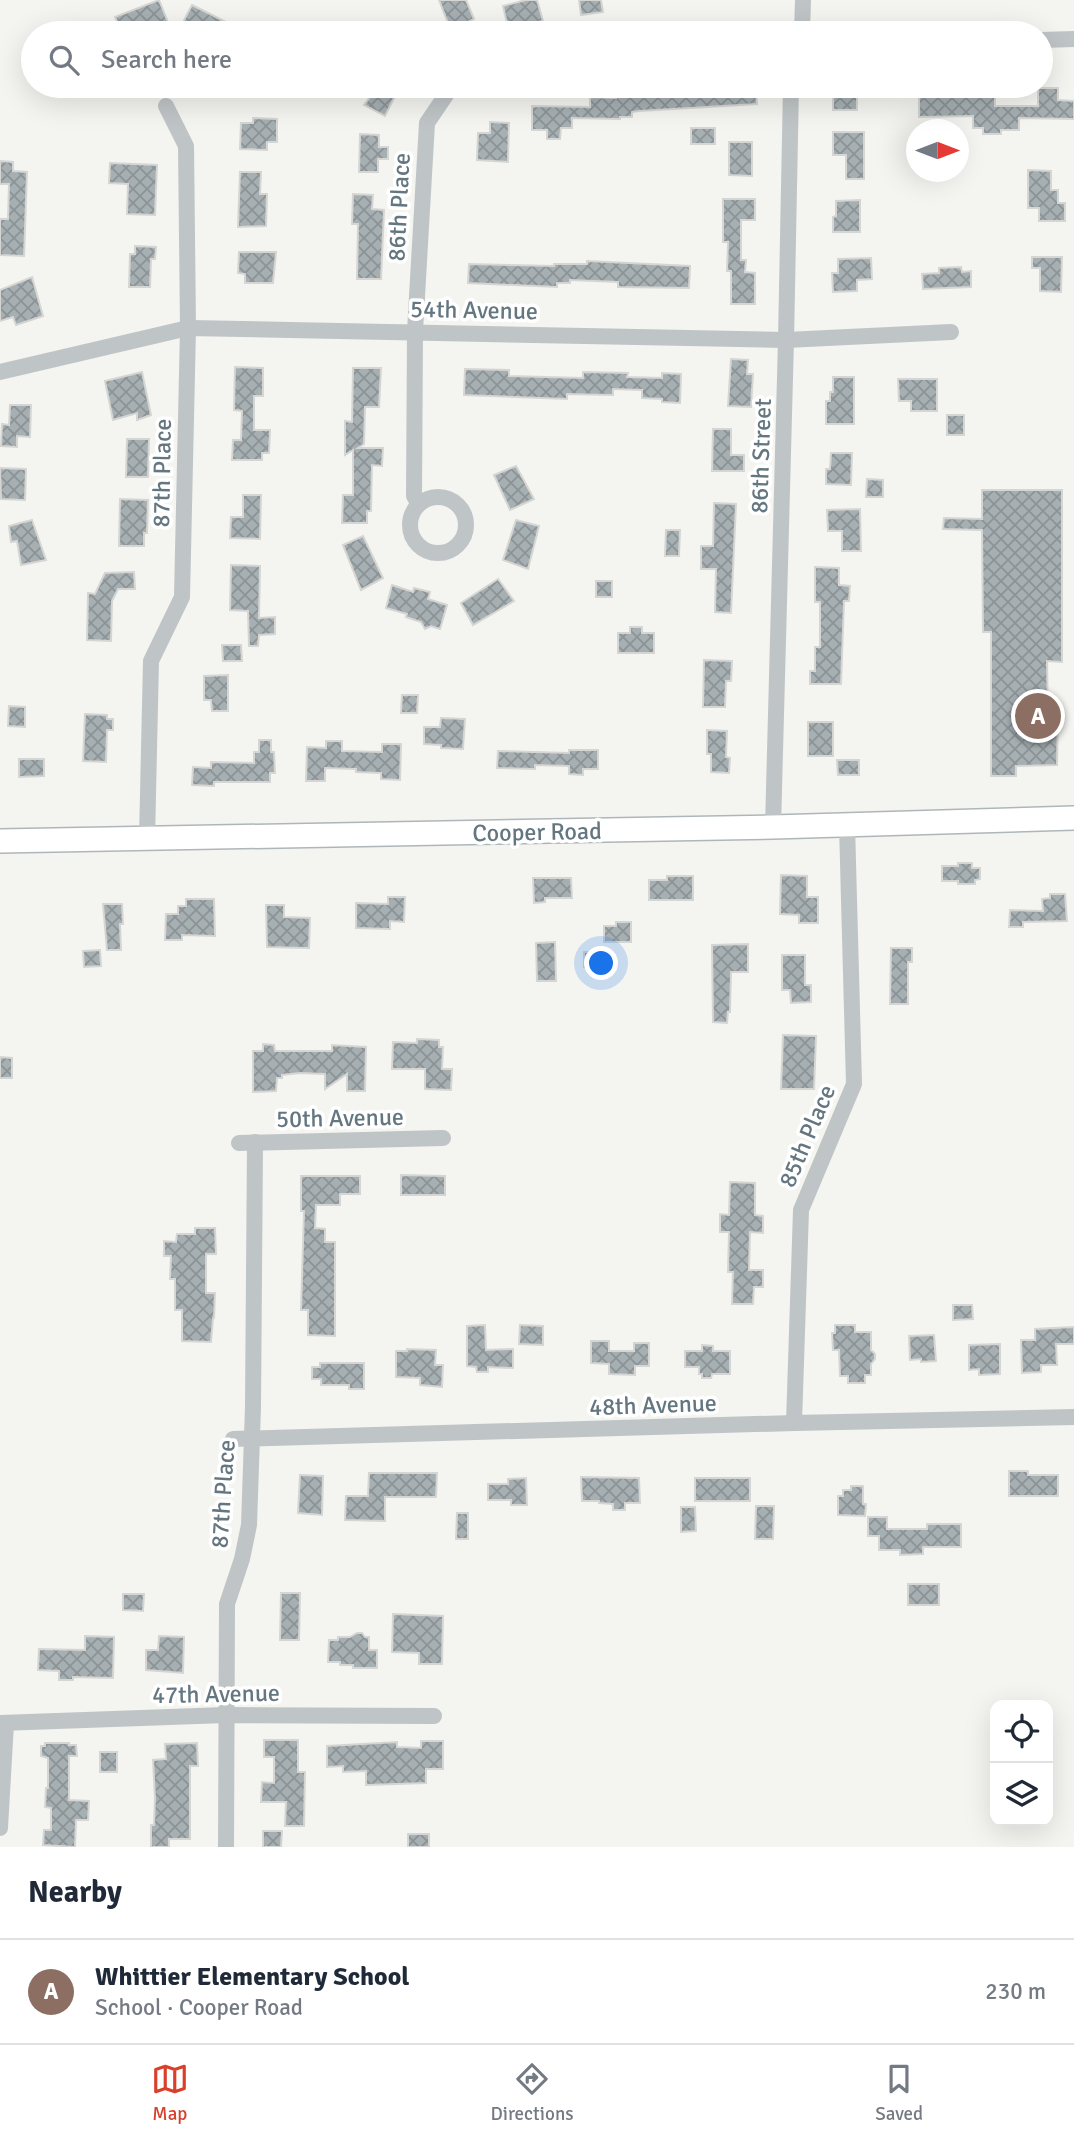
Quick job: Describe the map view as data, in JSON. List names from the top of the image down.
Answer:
{
  "streets": {
    "street": [
      "86th Place",
      "54th Avenue",
      "86th Street",
      "87th Place",
      "Cooper Road",
      "50th Avenue",
      "85th Place",
      "48th Avenue",
      "47th Avenue"
    ]
  },
  "crossings": [
    ["86th Place", "54th Avenue"],
    ["54th Avenue", "86th Street"],
    ["54th Avenue", "87th Place"],
    ["86th Street", "Cooper Road"],
    ["87th Place", "Cooper Road"],
    ["87th Place", "50th Avenue"],
    ["87th Place", "48th Avenue"],
    ["87th Place", "47th Avenue"],
    ["Cooper Road", "85th Place"],
    ["85th Place", "48th Avenue"]
  ],
  "north": "right",
  "page": {
    "search": "Search here",
    "pins": "A",
    "heading": "Nearby",
    "list": [
      {
        "mark": "A",
        "name": "Whittier Elementary School",
        "note": "School · Cooper Road",
        "value": "230 m"
      }
    ],
    "nav": ["Map", "Directions", "Saved"]
  }
}
